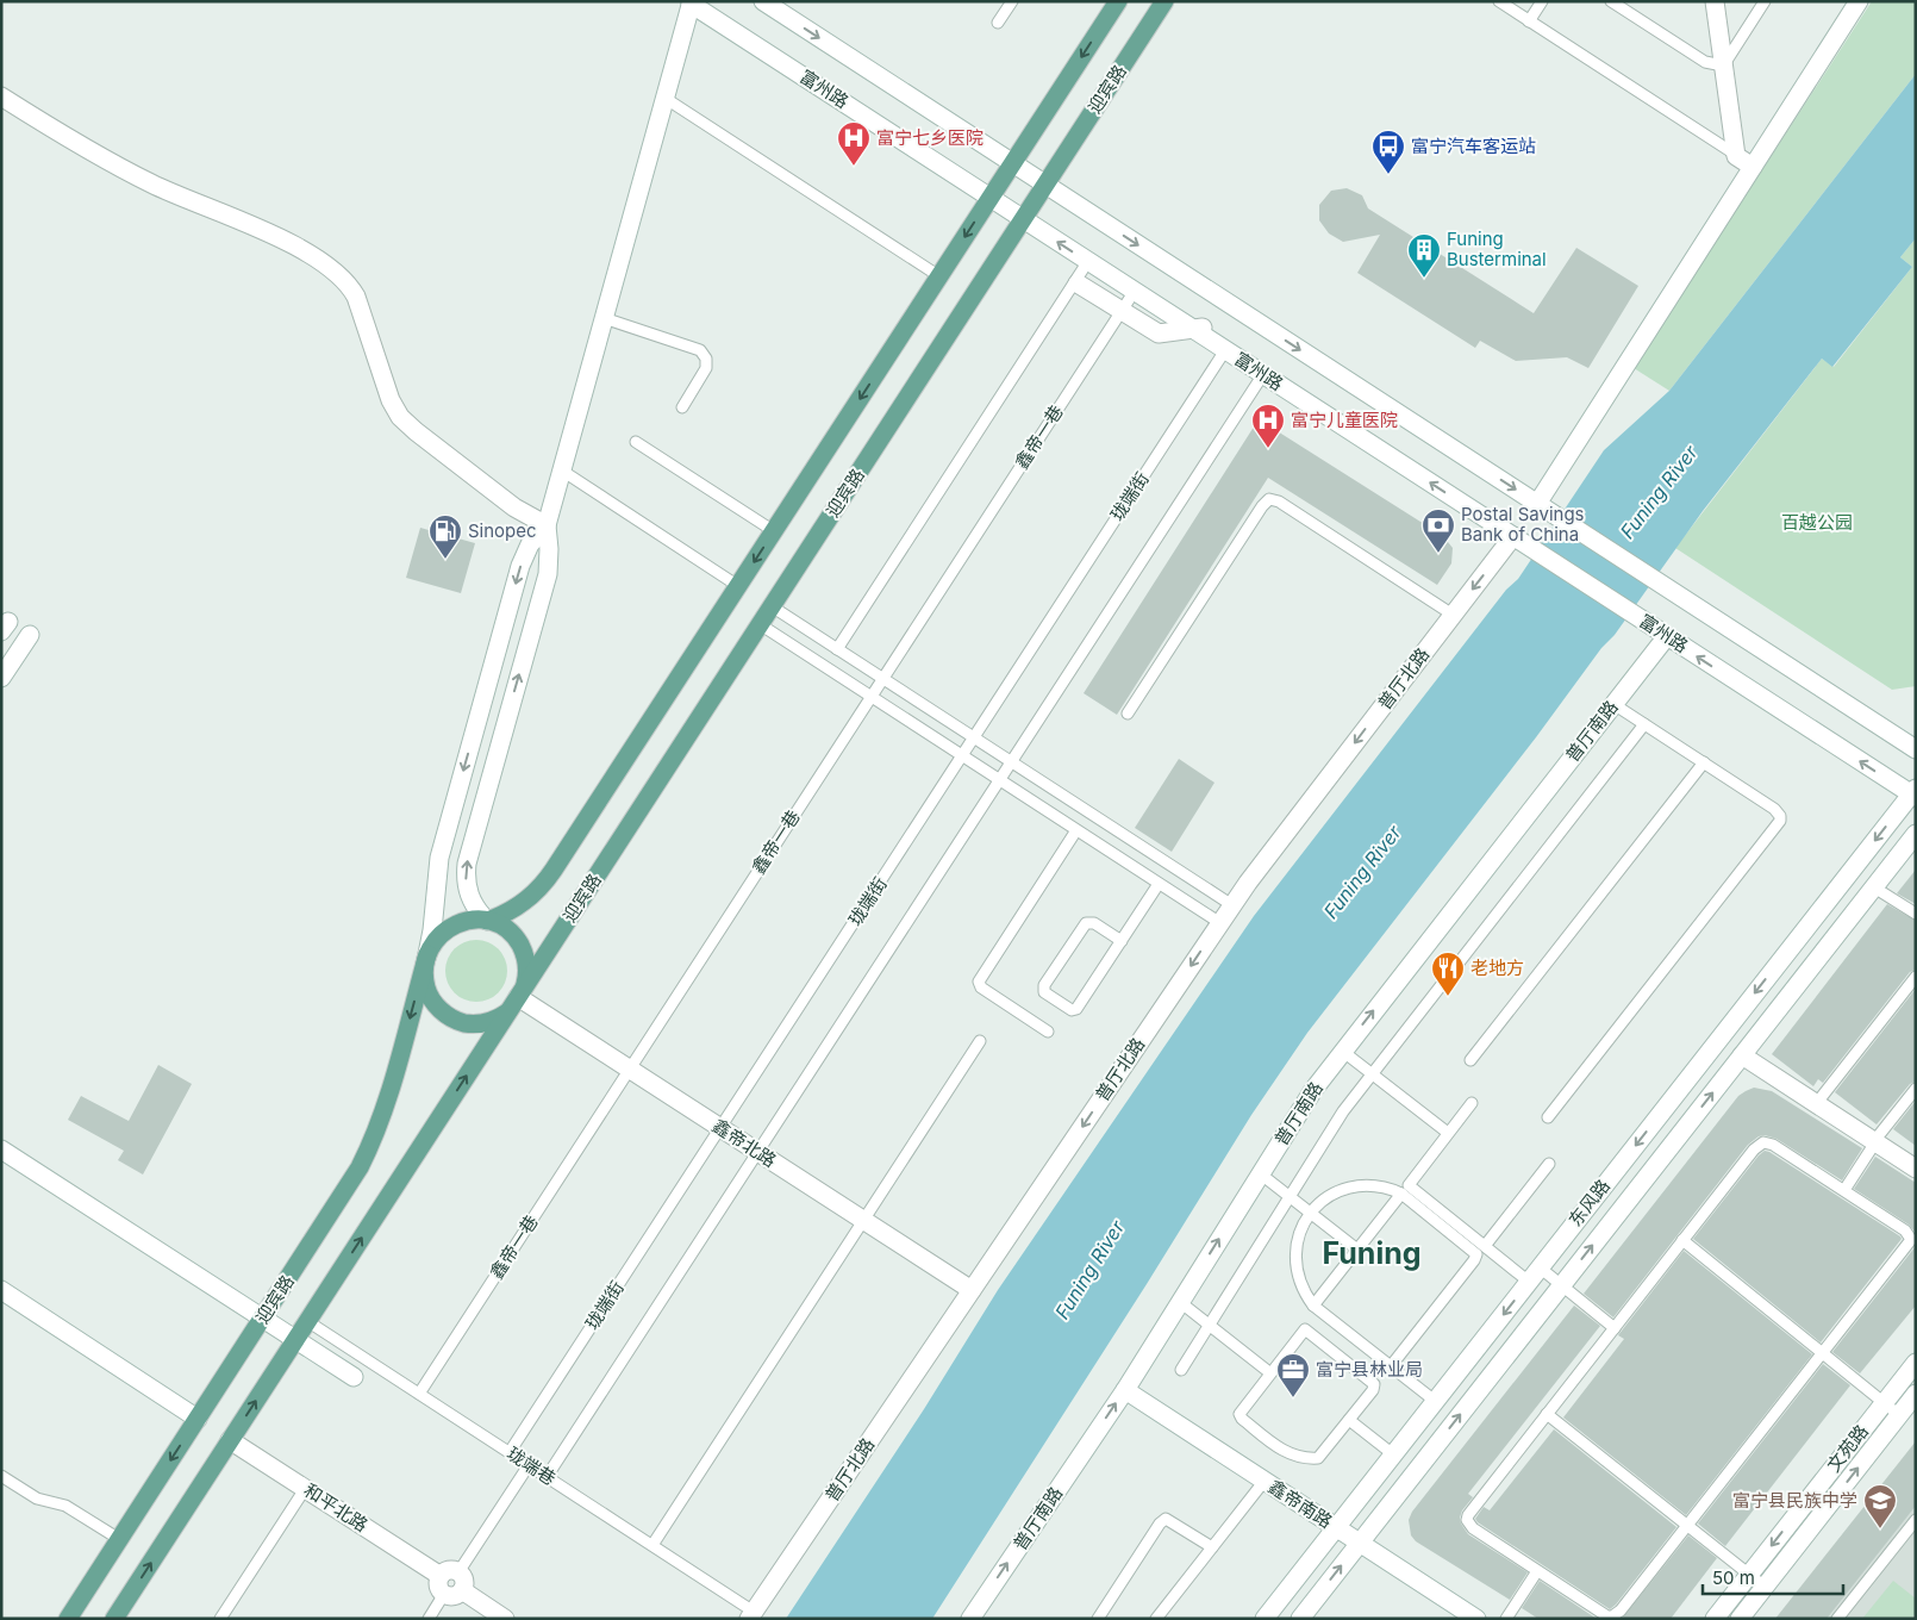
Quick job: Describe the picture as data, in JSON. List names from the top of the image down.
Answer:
{
  "streets": {
    "main road": ["迎宾路"],
    "street": [
      "富州路",
      "普厅北路",
      "普厅南路",
      "鑫帝北路",
      "东风路",
      "文苑路",
      "鑫帝南路",
      "和平北路"
    ],
    "lane": ["鑫帝一巷", "珑端街", "珑端巷"]
  },
  "crossings": [
    ["富州路", "迎宾路"],
    ["富州路", "鑫帝一巷"],
    ["富州路", "珑端街"],
    ["富州路", "普厅北路"],
    ["富州路", "普厅南路"],
    ["富州路", "东风路"],
    ["迎宾路", "鑫帝北路"],
    ["迎宾路", "珑端巷"],
    ["迎宾路", "和平北路"],
    ["鑫帝一巷", "鑫帝北路"],
    ["鑫帝一巷", "珑端巷"],
    ["珑端街", "鑫帝北路"],
    ["珑端街", "珑端巷"],
    ["普厅北路", "鑫帝北路"],
    ["普厅北路", "珑端巷"],
    ["普厅南路", "鑫帝南路"],
    ["东风路", "鑫帝南路"]
  ],
  "one_way": ["普厅北路", "普厅南路"],
  "districts": ["Funing"],
  "water": ["Funing River"],
  "parks": ["百越公园"],
  "places": {
    "hospital": ["富宁七乡医院", "富宁儿童医院"],
    "bus stop": ["富宁汽车客运站"],
    "building": ["Funing Busterminal"],
    "bank": ["Postal Savings Bank of China"],
    "fuel station": ["Sinopec"],
    "restaurant": ["老地方"],
    "office": ["富宁县林业局"],
    "school or university": ["富宁县民族中学"]
  },
  "scale_bar": "50 m"
}
